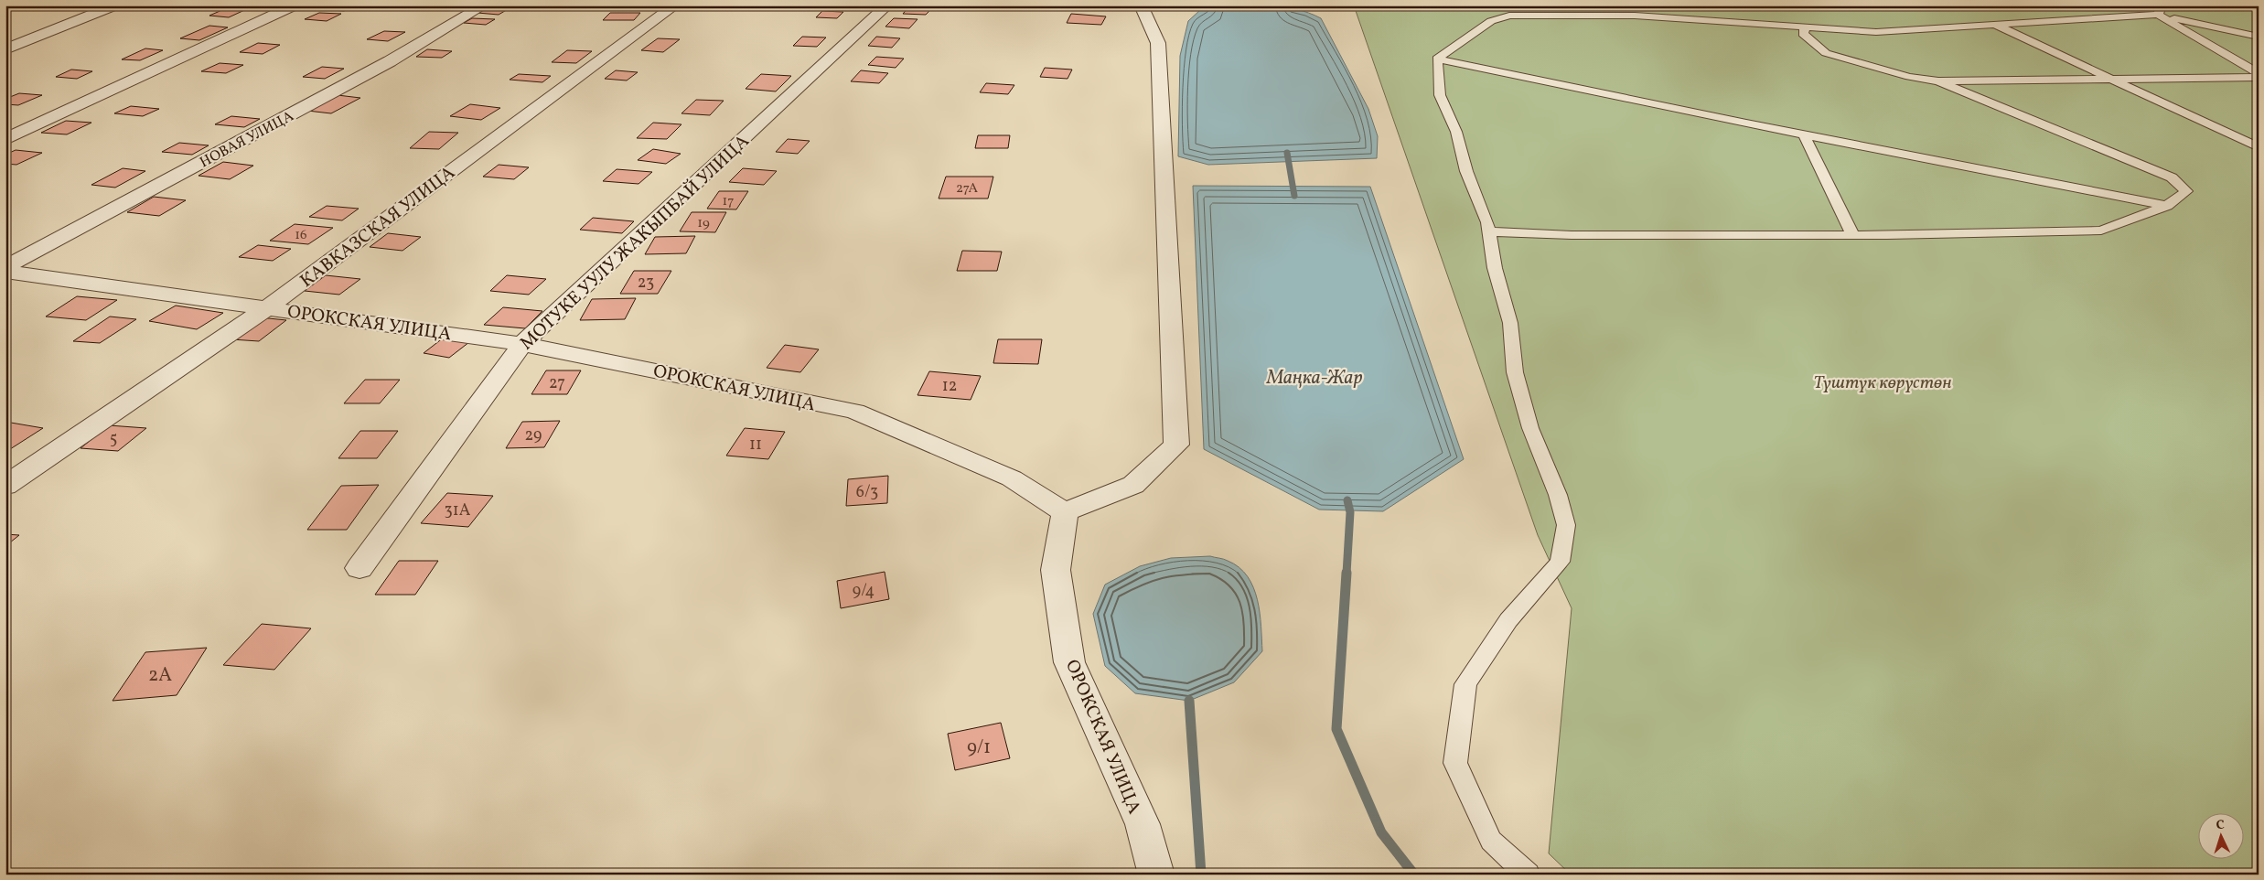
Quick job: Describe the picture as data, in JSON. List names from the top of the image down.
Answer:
{
  "streets": {
    "street": [
      "НОВАЯ УЛИЦА",
      "КАВКАЗСКАЯ УЛИЦА",
      "МОТУКЕ УУЛУ ЖАКЫПБАЙ УЛИЦА",
      "ОРОКСКАЯ УЛИЦА"
    ]
  },
  "crossings": [
    ["КАВКАЗСКАЯ УЛИЦА", "ОРОКСКАЯ УЛИЦА"],
    ["МОТУКЕ УУЛУ ЖАКЫПБАЙ УЛИЦА", "ОРОКСКАЯ УЛИЦА"]
  ],
  "water": ["Маңка-Жар"],
  "parks": ["Түштүк көрүстөн"],
  "house_numbers": [
    "27А",
    "17",
    "19",
    "16",
    "23",
    "27",
    "12",
    "29",
    "5",
    "11",
    "6/3",
    "31А",
    "9/4",
    "2А",
    "9/1"
  ],
  "north": "top"
}
